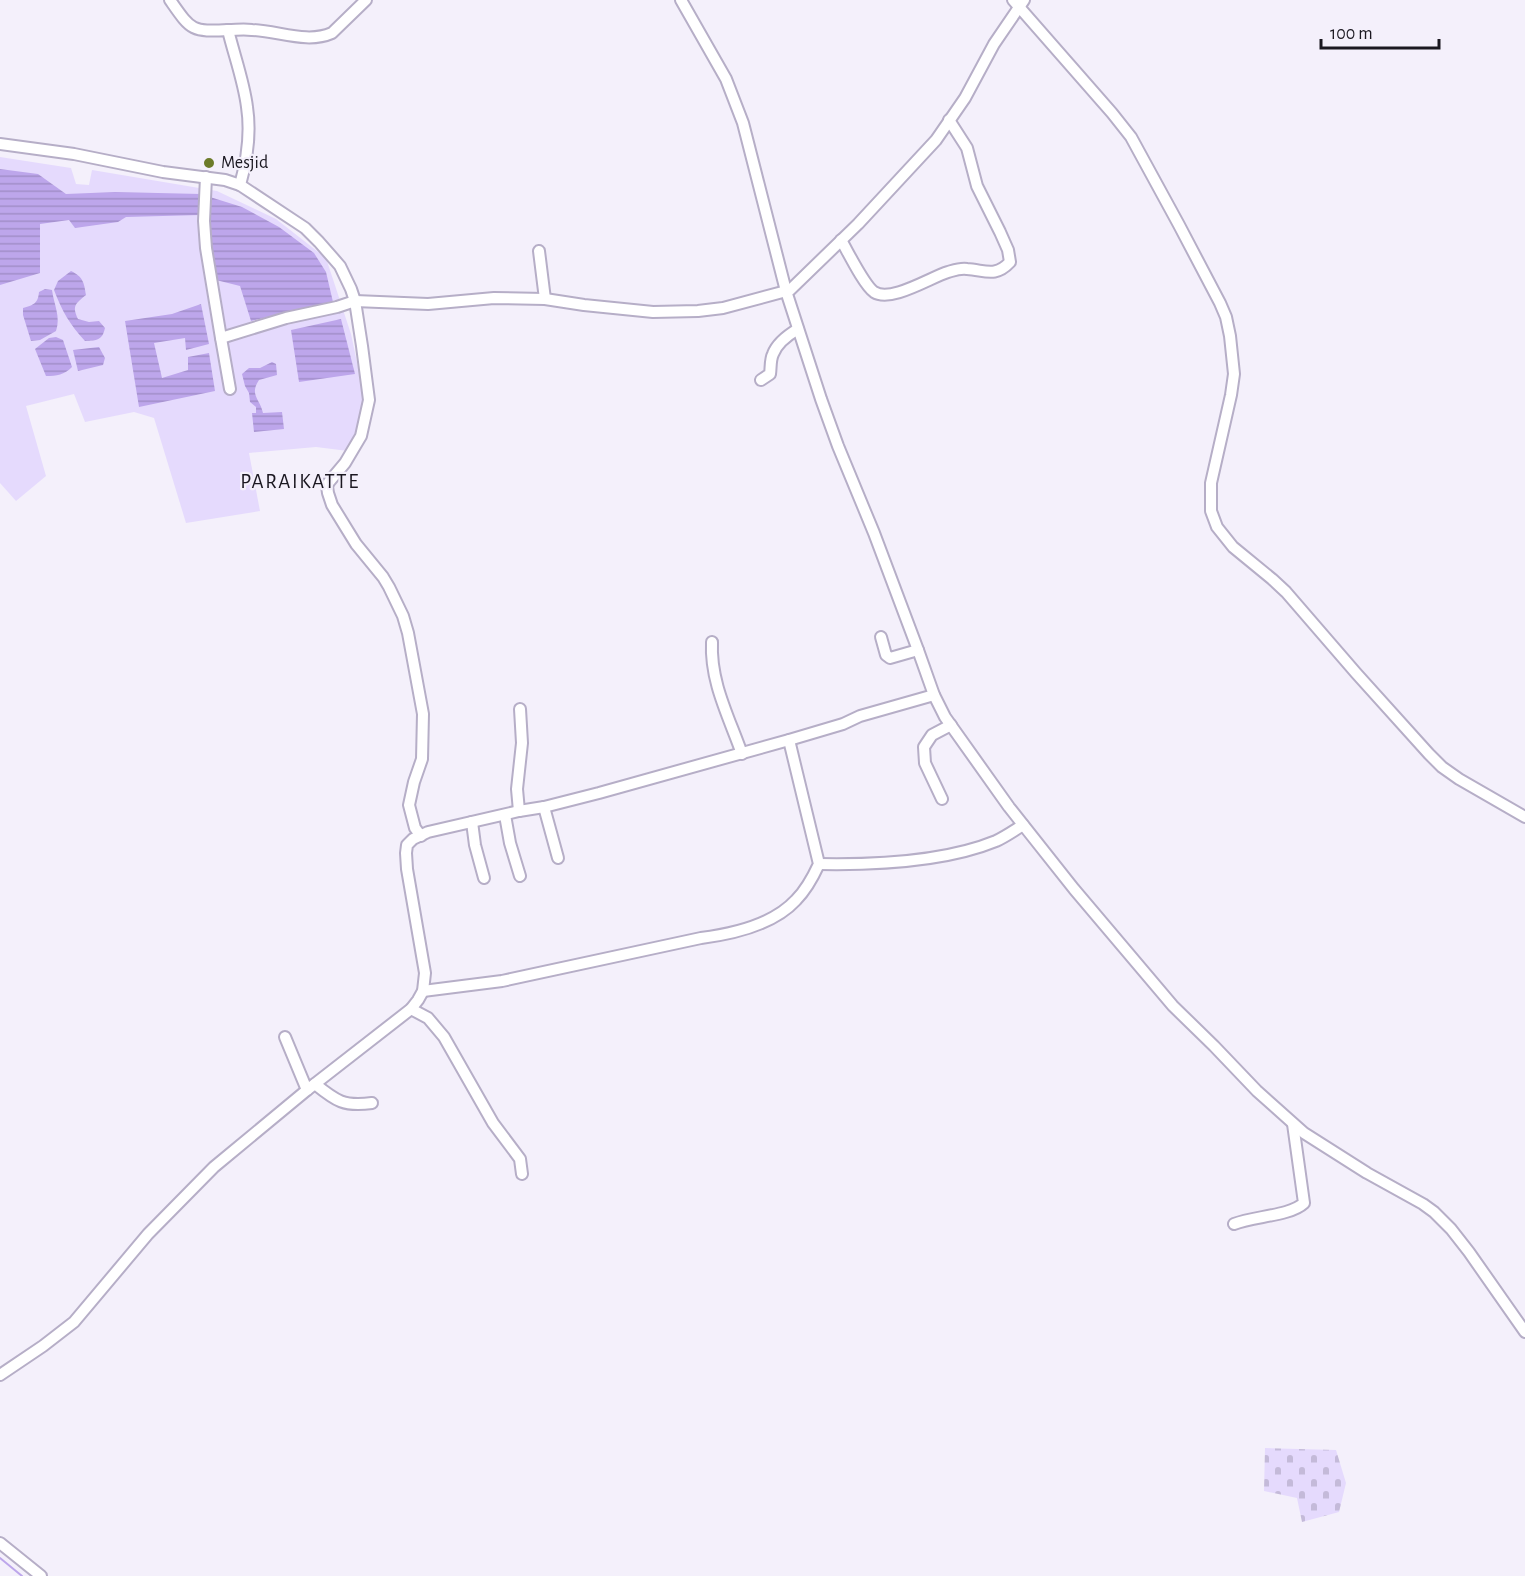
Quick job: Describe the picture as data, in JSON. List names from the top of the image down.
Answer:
{
  "districts": ["PARAIKATTE"],
  "places": ["Mesjid"],
  "scale_bar": "100 m"
}
